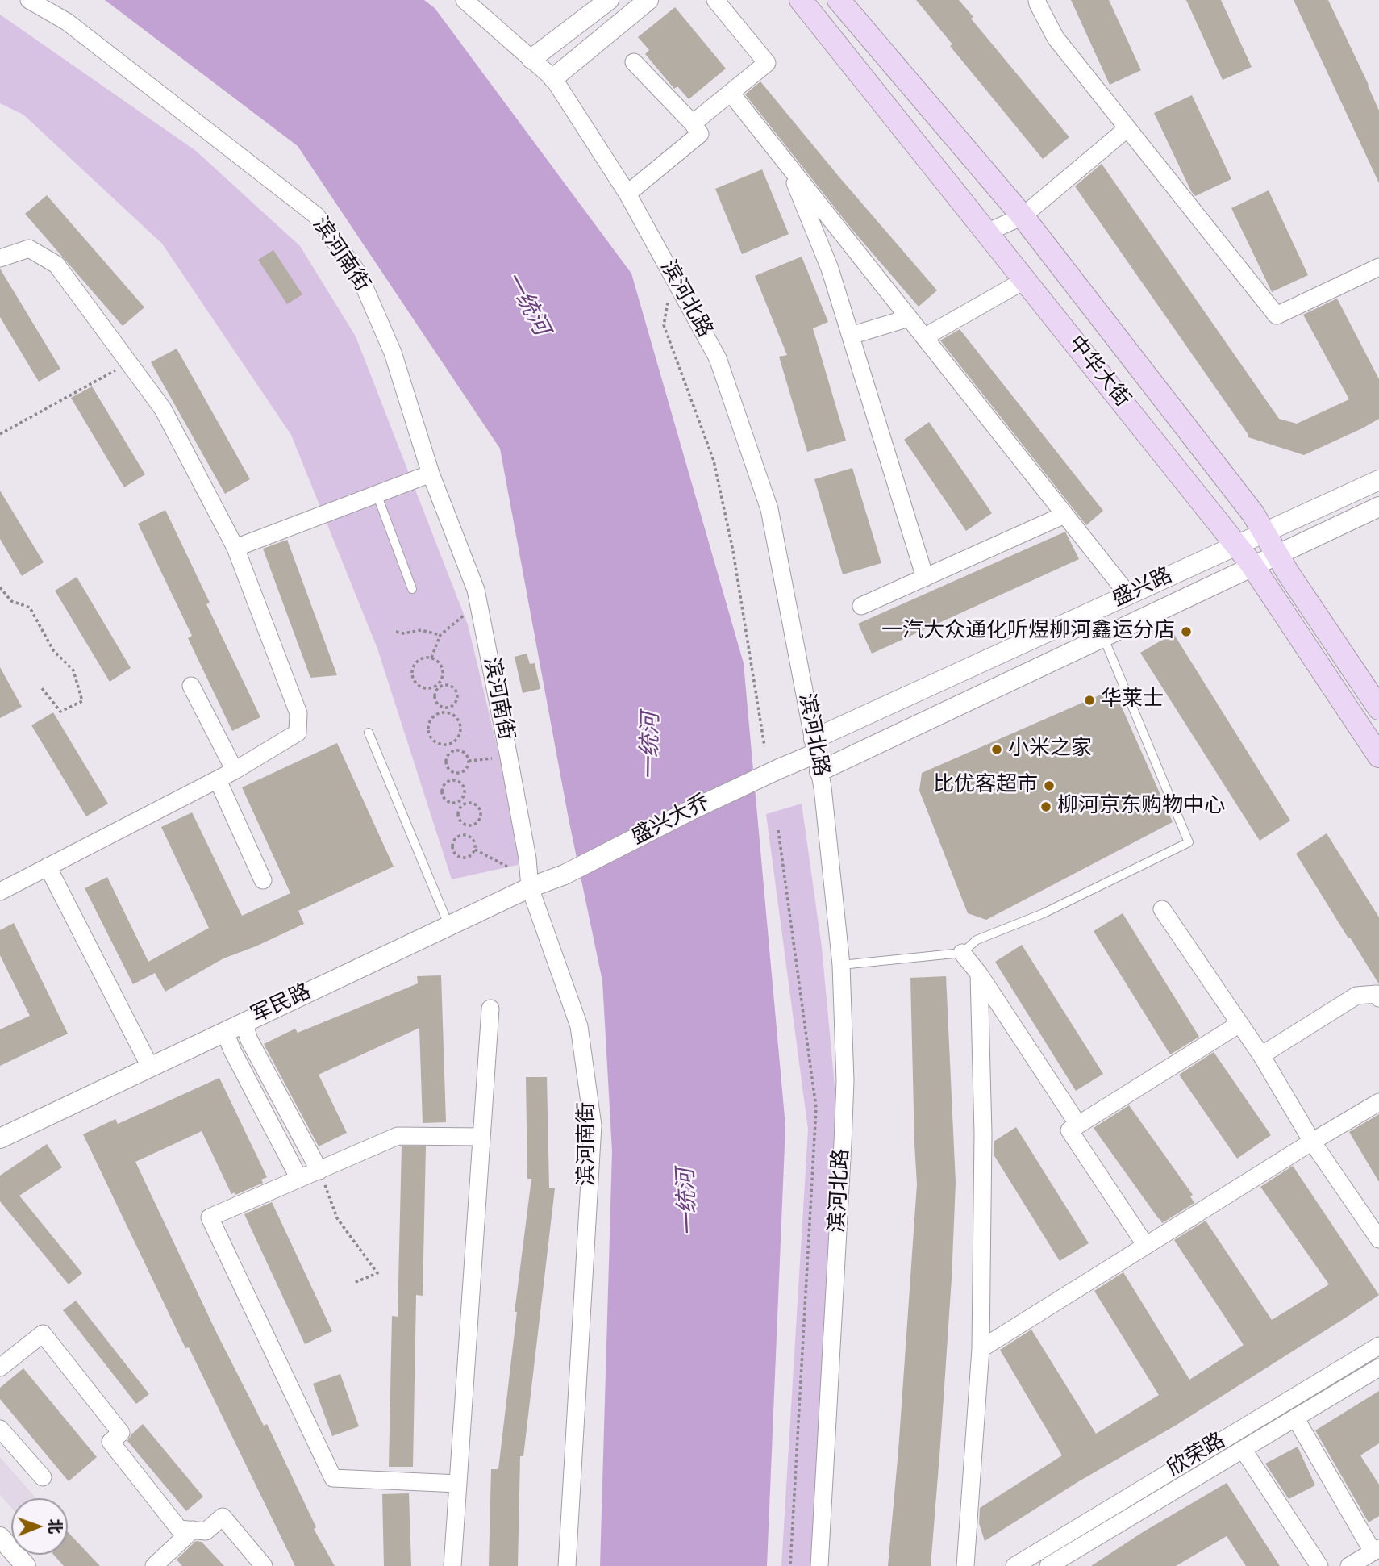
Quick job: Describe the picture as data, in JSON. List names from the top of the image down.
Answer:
{
  "streets": {
    "main road": ["中华大街"],
    "street": [
      "滨河南街",
      "滨河北路",
      "盛兴路",
      "盛兴大乔",
      "军民路",
      "欣荣路"
    ]
  },
  "crossings": [
    ["滨河南街", "军民路"],
    ["滨河北路", "盛兴路"],
    ["滨河北路", "盛兴大乔"],
    ["中华大街", "盛兴路"],
    ["盛兴路", "盛兴大乔"],
    ["盛兴大乔", "军民路"]
  ],
  "water": ["一统河"],
  "places": [
    "一汽大众通化听煜柳河鑫运分店",
    "华莱士",
    "小米之家",
    "比优客超市",
    "柳河京东购物中心"
  ],
  "north": "right"
}
